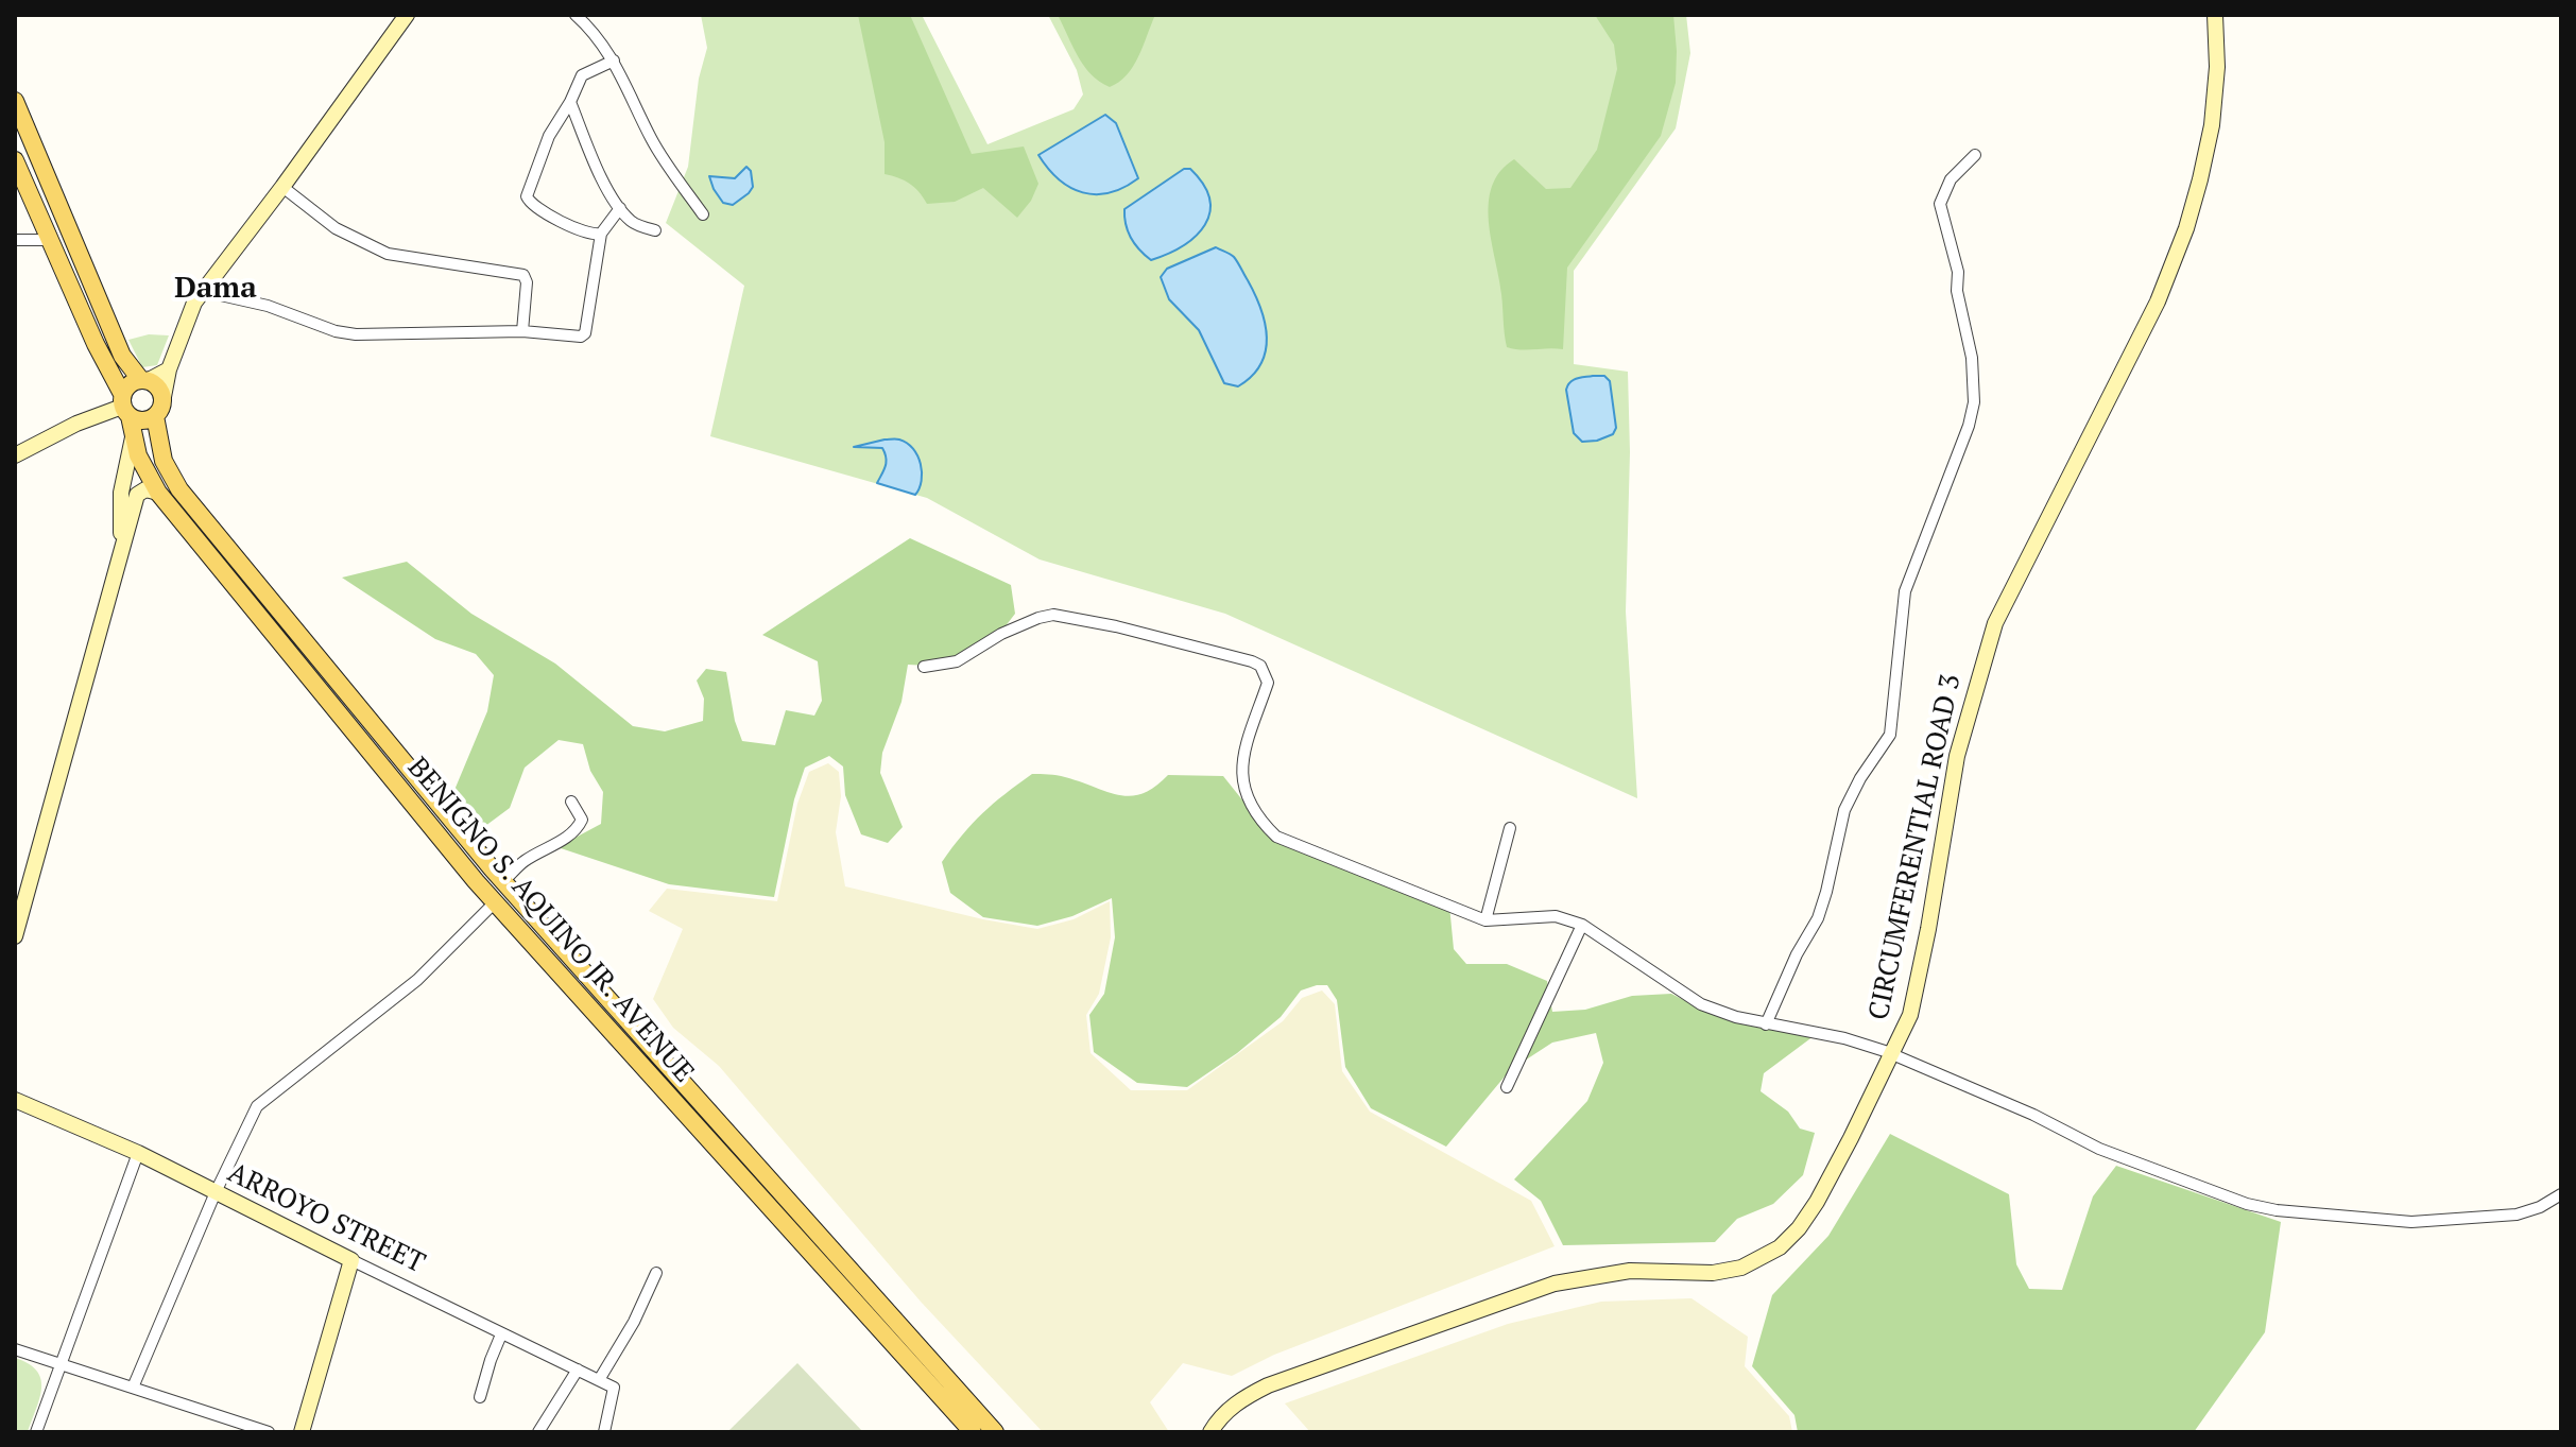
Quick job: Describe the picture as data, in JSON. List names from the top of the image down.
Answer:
{
  "streets": {
    "main road": ["CIRCUMFERENTIAL ROAD 3", "BENIGNO S. AQUINO JR. AVENUE", "ARROYO STREET"]
  },
  "districts": ["Dama"]
}
